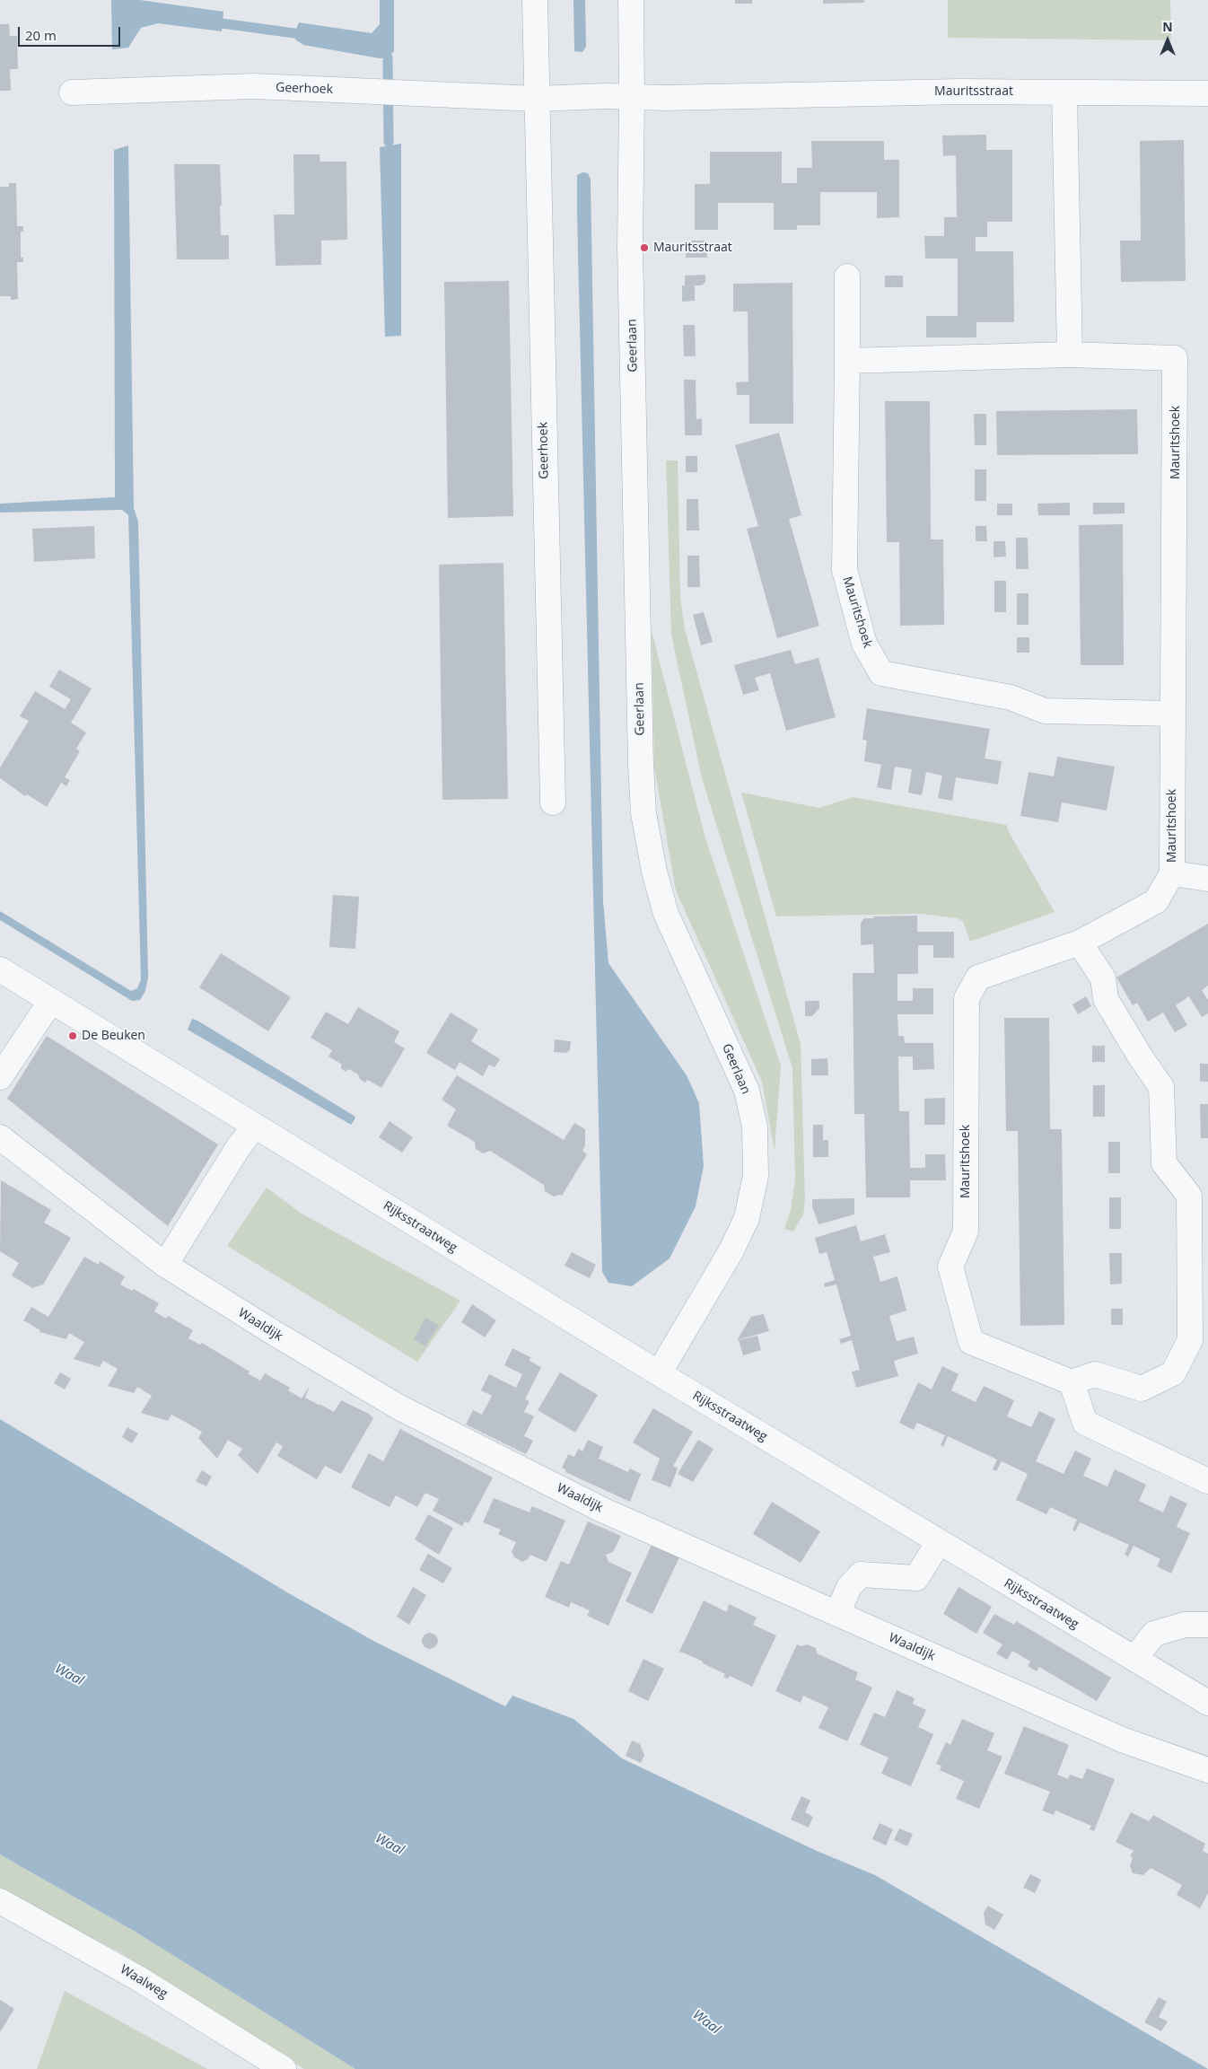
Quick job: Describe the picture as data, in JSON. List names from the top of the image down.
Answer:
{
  "streets": {
    "street": [
      "Geerhoek",
      "Mauritsstraat",
      "Geerlaan",
      "Mauritshoek",
      "Rijksstraatweg",
      "Waaldijk",
      "Waalweg"
    ]
  },
  "crossings": [
    ["Geerhoek", "Mauritsstraat"],
    ["Geerhoek", "Geerlaan"],
    ["Mauritsstraat", "Geerlaan"],
    ["Geerlaan", "Rijksstraatweg"]
  ],
  "water": ["Waal"],
  "places": ["Mauritsstraat", "De Beuken"],
  "scale_bar": "20 m",
  "north": "top"
}
